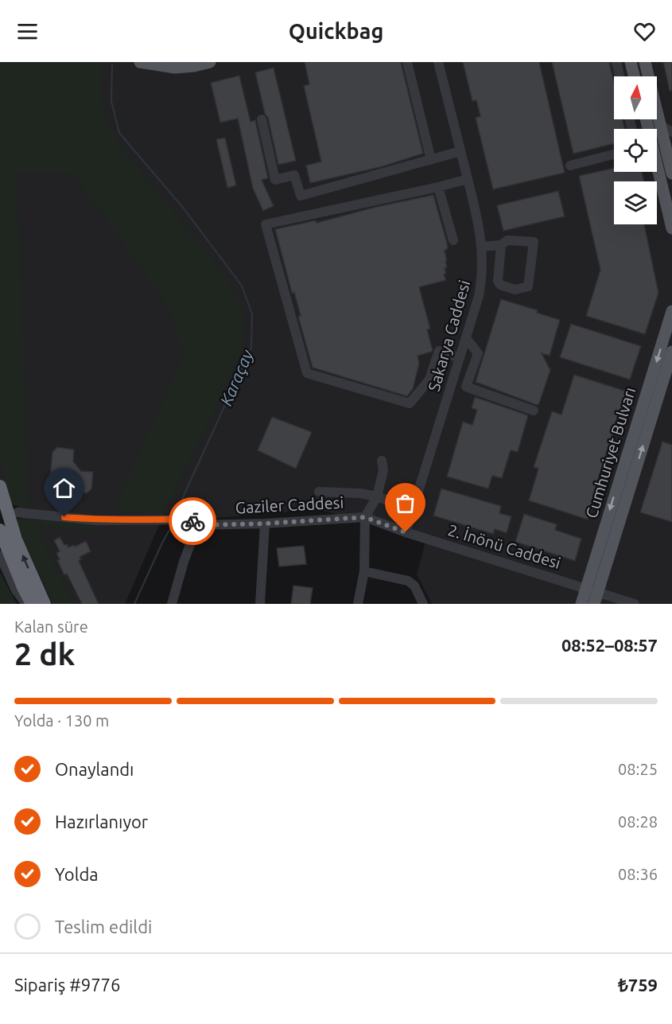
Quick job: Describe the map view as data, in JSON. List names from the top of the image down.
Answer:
{
  "streets": {
    "main road": ["Cumhuriyet Bulvarı"],
    "street": ["Sakarya Caddesi", "Gaziler Caddesi", "2. İnönü Caddesi"]
  },
  "crossings": [
    ["Sakarya Caddesi", "2. İnönü Caddesi"],
    ["Cumhuriyet Bulvarı", "2. İnönü Caddesi"],
    ["Gaziler Caddesi", "2. İnönü Caddesi"]
  ],
  "water": ["Karaçay"],
  "north": "top",
  "page": {
    "header": "Quickbag",
    "heading": ["2 dk", "Kalan süre", "08:52–08:57"],
    "panel": ["Sipariş #9776", "₺759"],
    "bar": "Yolda · 130 m",
    "list": [
      ["Onaylandı", "08:25"],
      ["Hazırlanıyor", "08:28"],
      ["Yolda", "08:36"],
      "Teslim edildi"
    ]
  }
}
